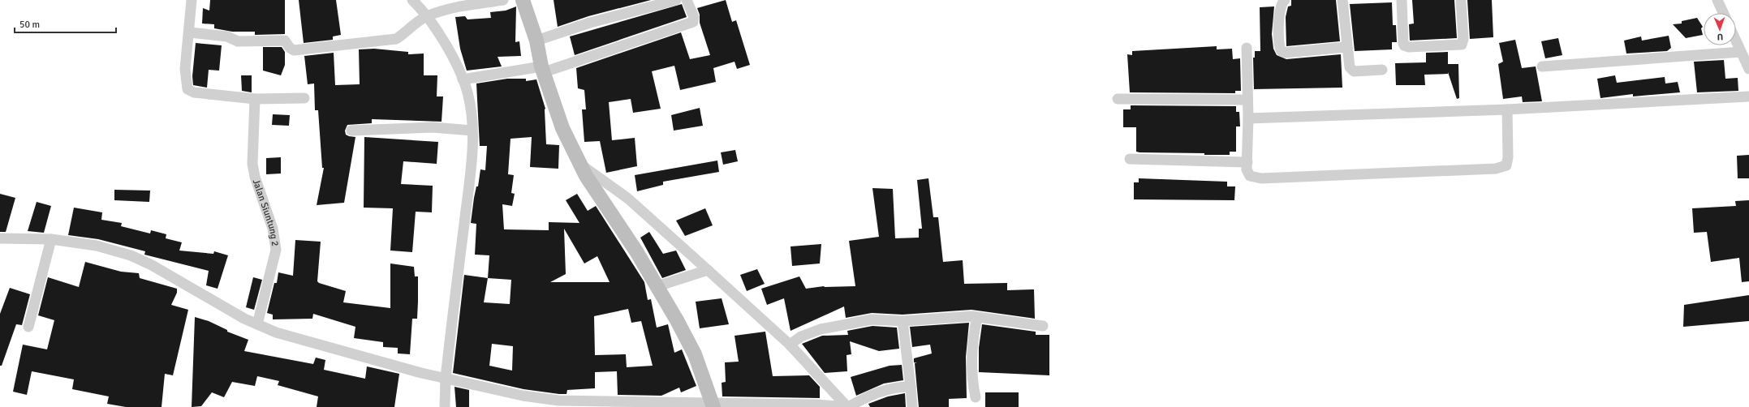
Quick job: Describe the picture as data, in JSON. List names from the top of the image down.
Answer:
{
  "streets": {
    "street": ["Jalan Siuntung 2"]
  },
  "scale_bar": "50 m",
  "north": "bottom"
}
